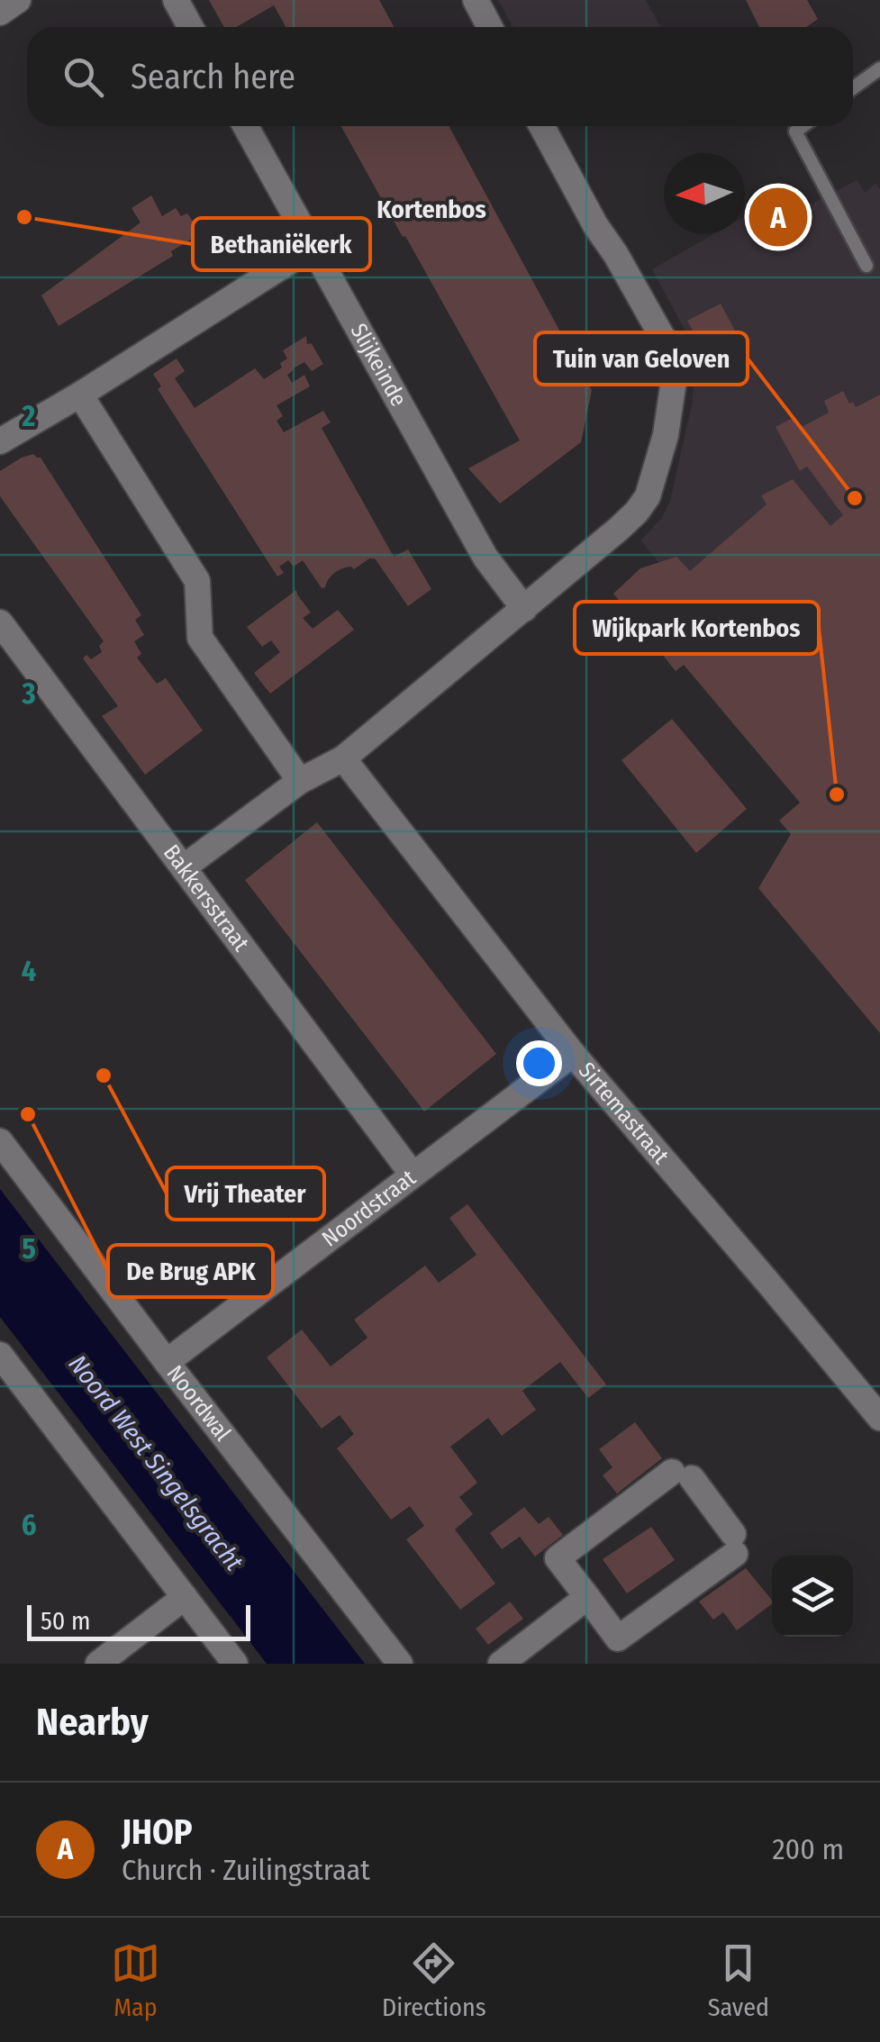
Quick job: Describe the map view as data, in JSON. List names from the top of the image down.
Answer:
{
  "streets": {
    "street": [
      "Slijkeinde",
      "Bakkersstraat",
      "Sirtemastraat",
      "Noordstraat",
      "Noordwal"
    ]
  },
  "crossings": [
    ["Bakkersstraat", "Noordstraat"],
    ["Sirtemastraat", "Noordstraat"],
    ["Noordstraat", "Noordwal"]
  ],
  "districts": ["Kortenbos"],
  "water": ["Noord West Singelsgracht"],
  "places": [
    "Bethaniëkerk",
    "Tuin van Geloven",
    "Wijkpark Kortenbos",
    "Vrij Theater",
    "De Brug APK"
  ],
  "scale_bar": "50 m",
  "north": "left",
  "page": {
    "search": "Search here",
    "pins": "A",
    "scale": "50 m",
    "heading": "Nearby",
    "list": [
      {
        "mark": "A",
        "name": "JHOP",
        "note": "Church · Zuilingstraat",
        "value": "200 m"
      }
    ],
    "nav": ["Map", "Directions", "Saved"]
  },
  "grid": {
    "rows": [
      "2",
      "3",
      "4",
      "5",
      "6"
    ]
  }
}
